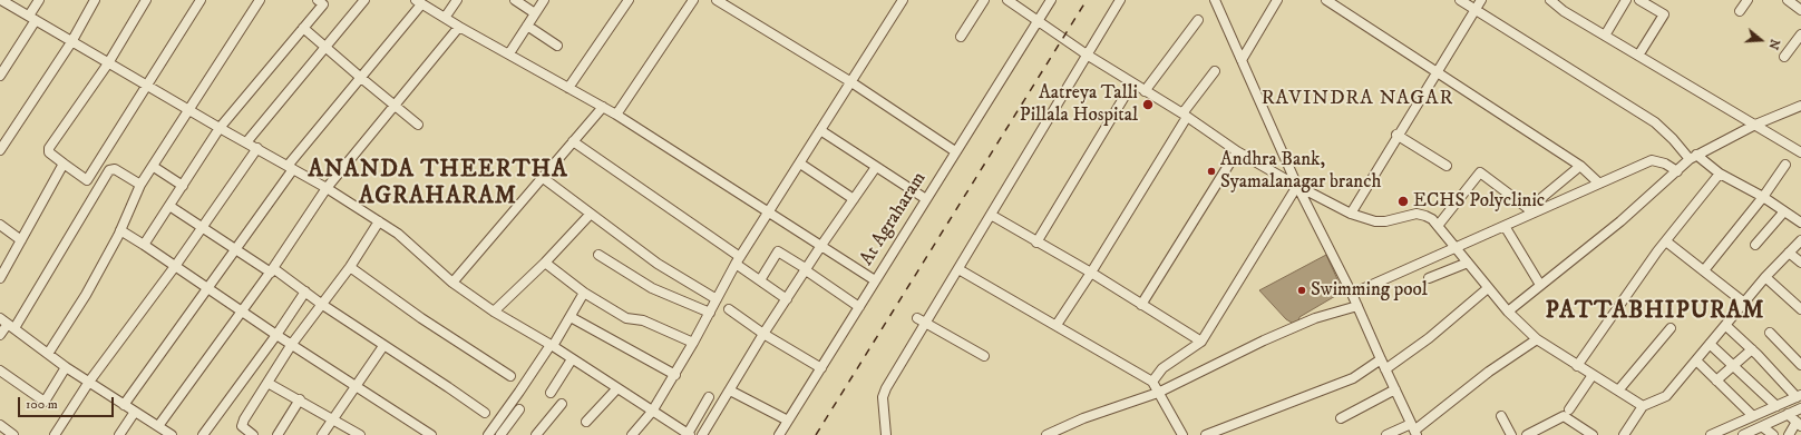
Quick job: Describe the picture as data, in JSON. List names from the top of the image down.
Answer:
{
  "streets": {
    "street": ["At Agraharam"]
  },
  "districts": ["RAVINDRA NAGAR", "ANANDA THEERTHA AGRAHARAM", "PATTABHIPURAM"],
  "places": [
    "Aatreya Talli Pillala Hospital",
    "Andhra Bank, Syamalanagar branch",
    "ECHS Polyclinic",
    "Swimming pool"
  ],
  "scale_bar": "100 m",
  "north": "right"
}
